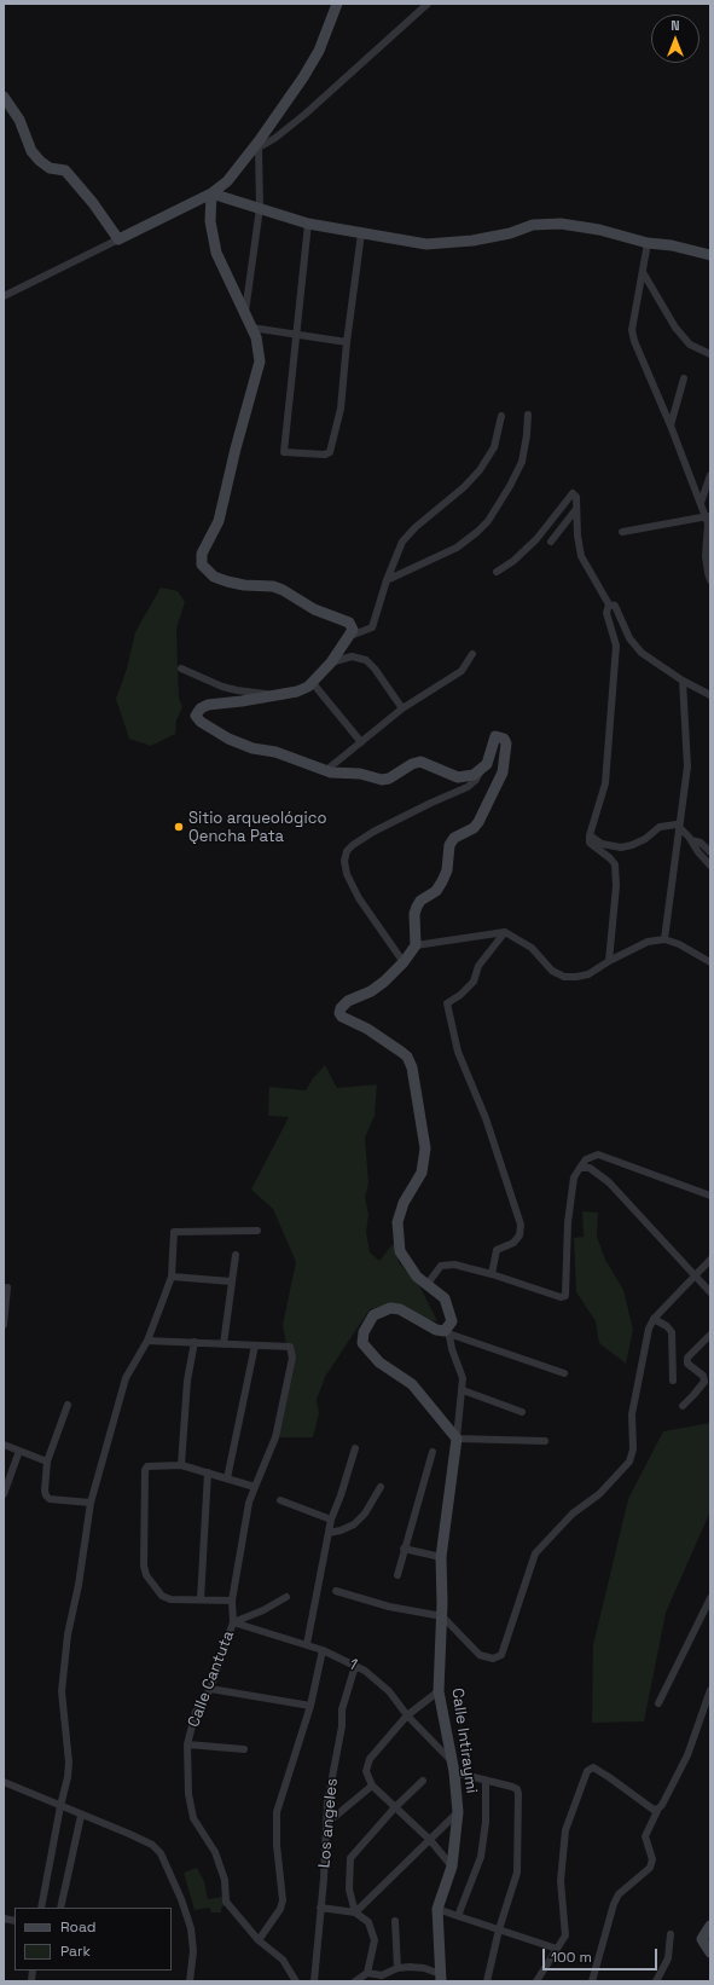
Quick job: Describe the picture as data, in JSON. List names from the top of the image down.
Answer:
{
  "streets": {
    "main road": ["Calle Intiraymi"],
    "street": ["1", "Calle Cantuta", "Los angeles"]
  },
  "crossings": [
    ["1", "Calle Cantuta"],
    ["1", "Calle Intiraymi"],
    ["1", "Los angeles"]
  ],
  "places": ["Sitio arqueológico Qencha Pata"],
  "legend": ["Road", "Park"],
  "scale_bar": "100 m",
  "north": "top"
}
